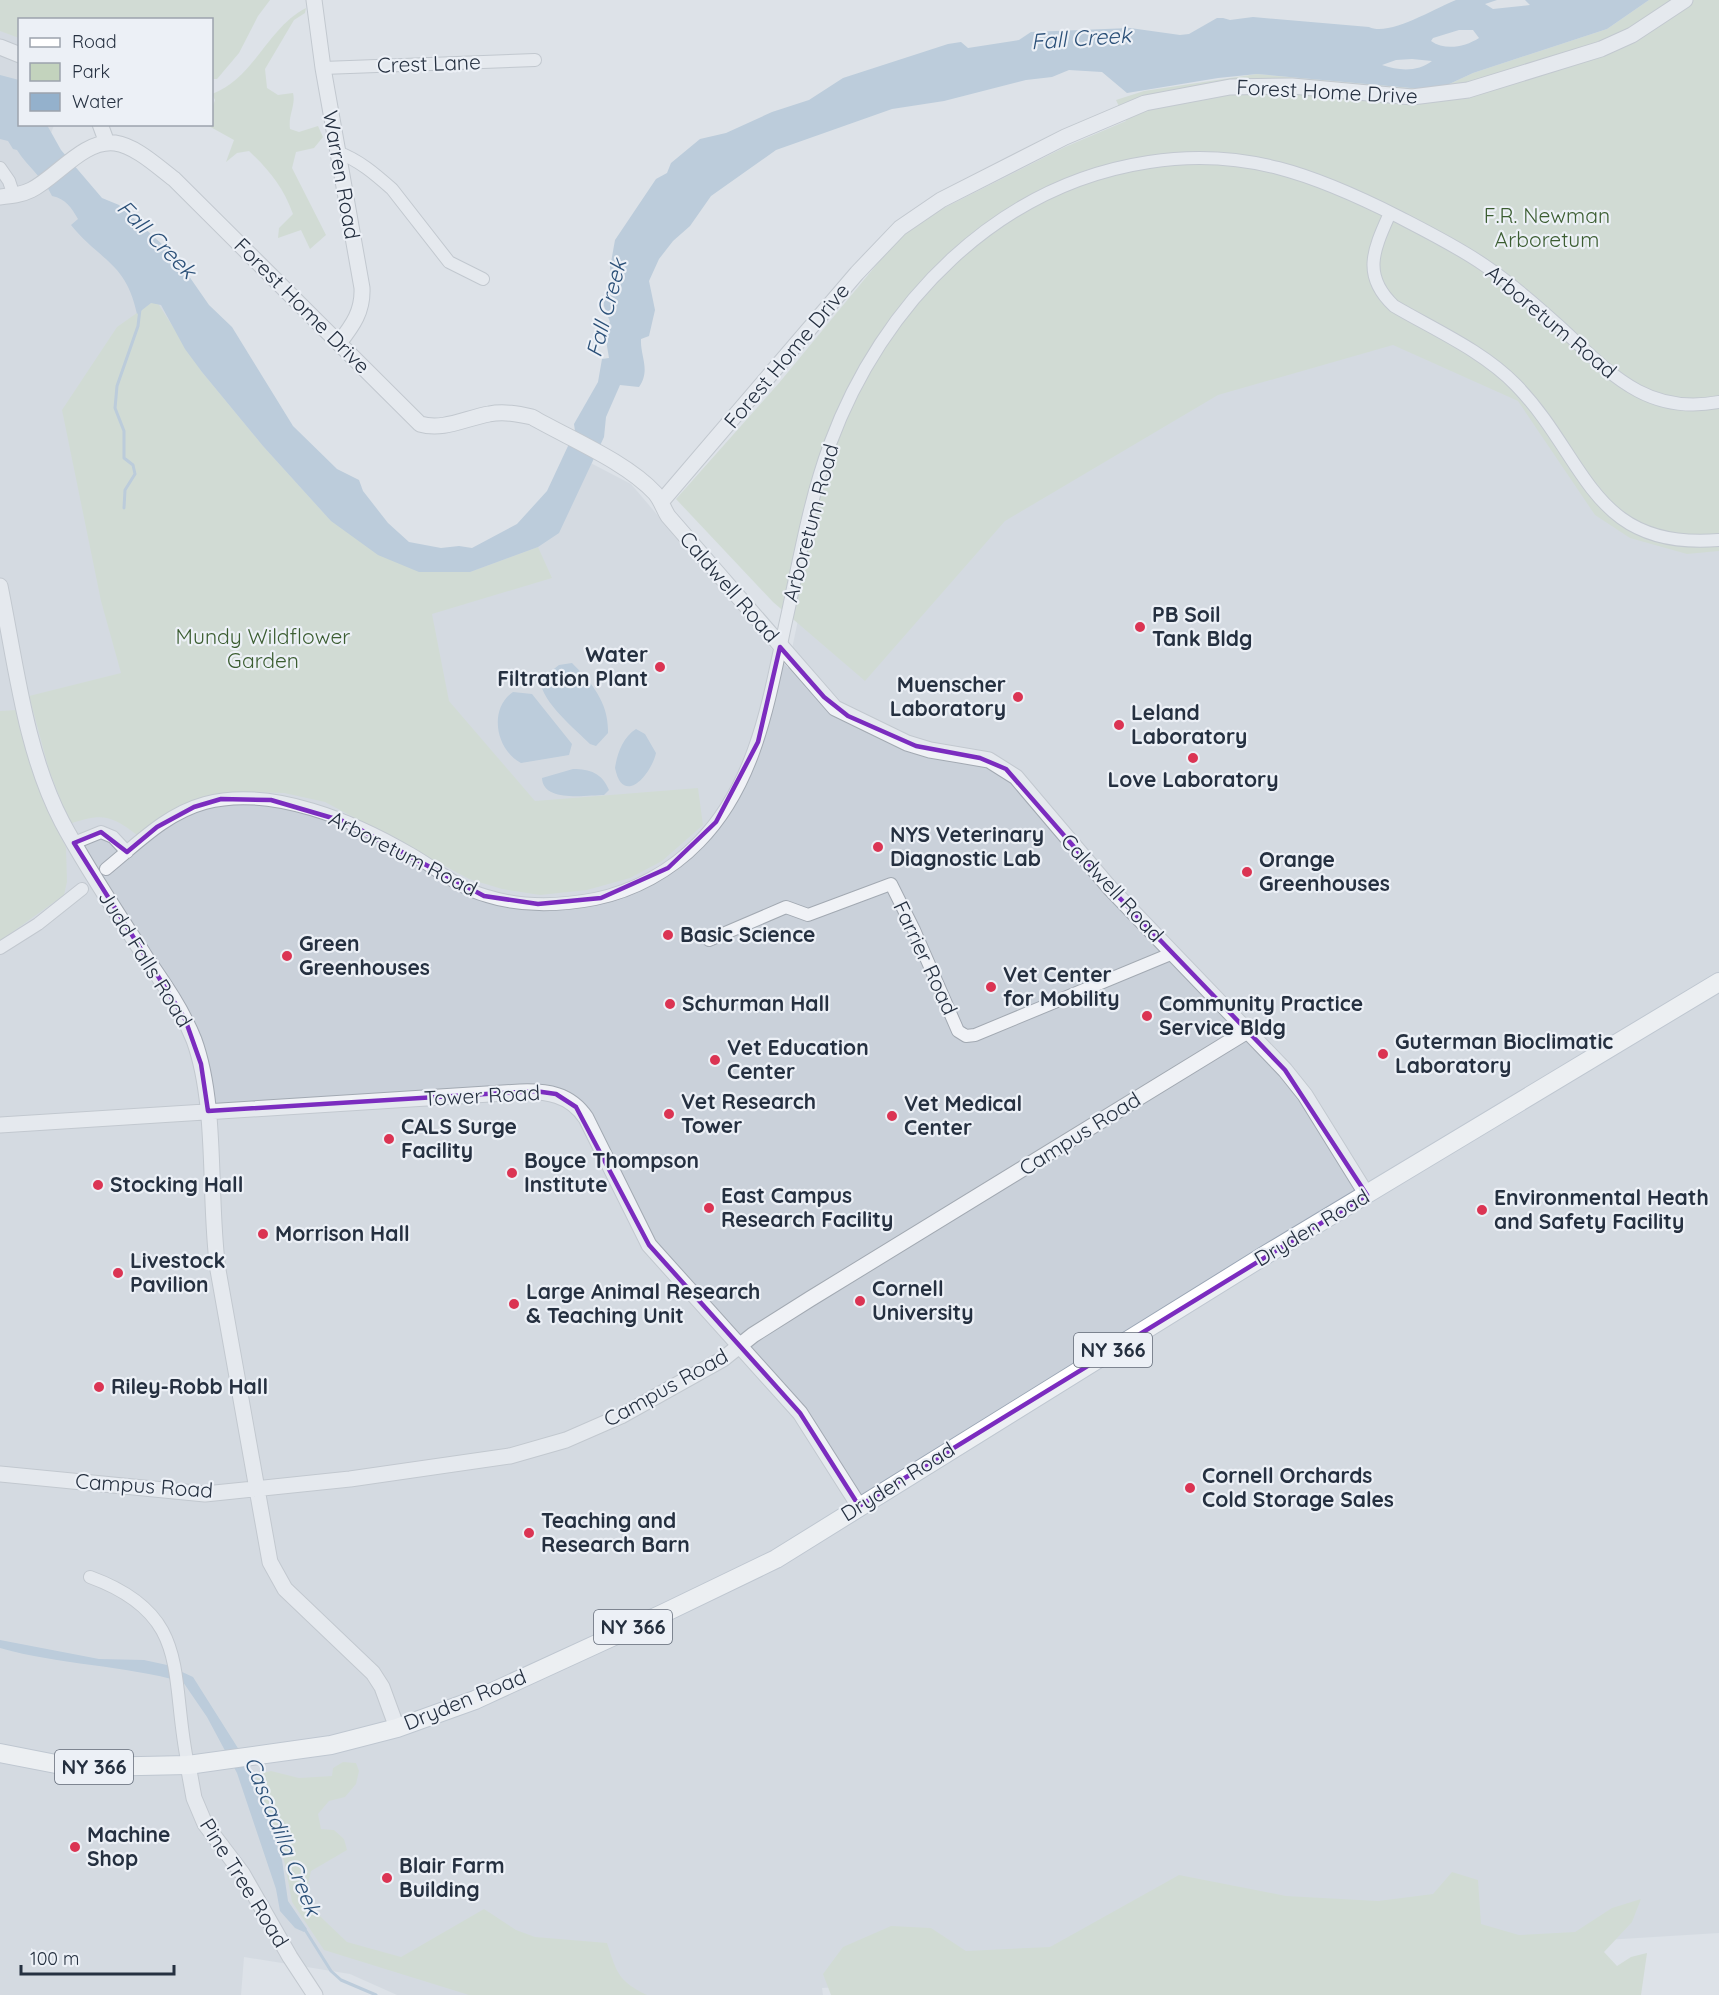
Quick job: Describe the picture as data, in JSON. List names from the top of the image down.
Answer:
{
  "streets": {
    "main road": ["Dryden Road", "NY 366"],
    "street": [
      "Crest Lane",
      "Forest Home Drive",
      "Warren Road",
      "Arboretum Road",
      "Caldwell Road",
      "Farrier Road",
      "Judd Falls Road",
      "Tower Road",
      "Campus Road",
      "Pine Tree Road"
    ]
  },
  "crossings": [
    ["Crest Lane", "Warren Road"],
    ["Forest Home Drive", "Warren Road"],
    ["Forest Home Drive", "Caldwell Road"],
    ["Arboretum Road", "Caldwell Road"],
    ["Caldwell Road", "Farrier Road"],
    ["Caldwell Road", "Campus Road"],
    ["Caldwell Road", "Dryden Road"],
    ["Judd Falls Road", "Tower Road"],
    ["Judd Falls Road", "Campus Road"],
    ["Judd Falls Road", "Dryden Road"],
    ["Tower Road", "Campus Road"],
    ["Tower Road", "Dryden Road"],
    ["Dryden Road", "Pine Tree Road"]
  ],
  "water": ["Fall Creek", "Cascadilla Creek"],
  "parks": ["F.R. Newman Arboretum", "Mundy Wildflower Garden"],
  "places": [
    "PB Soil Tank Bldg",
    "Water Filtration Plant",
    "Muenscher Laboratory",
    "Leland Laboratory",
    "Love Laboratory",
    "NYS Veterinary Diagnostic Lab",
    "Orange Greenhouses",
    "Basic Science",
    "Green Greenhouses",
    "Vet Center for Mobility",
    "Schurman Hall",
    "Community Practice Service Bldg",
    "Guterman Bioclimatic Laboratory",
    "Vet Education Center",
    "Vet Research Tower",
    "Vet Medical Center",
    "CALS Surge Facility",
    "Boyce Thompson Institute",
    "Stocking Hall",
    "East Campus Research Facility",
    "Environmental Heath and Safety Facility",
    "Morrison Hall",
    "Livestock Pavilion",
    "Cornell University",
    "Large Animal Research & Teaching Unit",
    "Riley-Robb Hall",
    "Cornell Orchards Cold Storage Sales",
    "Teaching and Research Barn",
    "Machine Shop",
    "Blair Farm Building"
  ],
  "legend": ["Road", "Park", "Water"],
  "scale_bar": "100 m"
}
